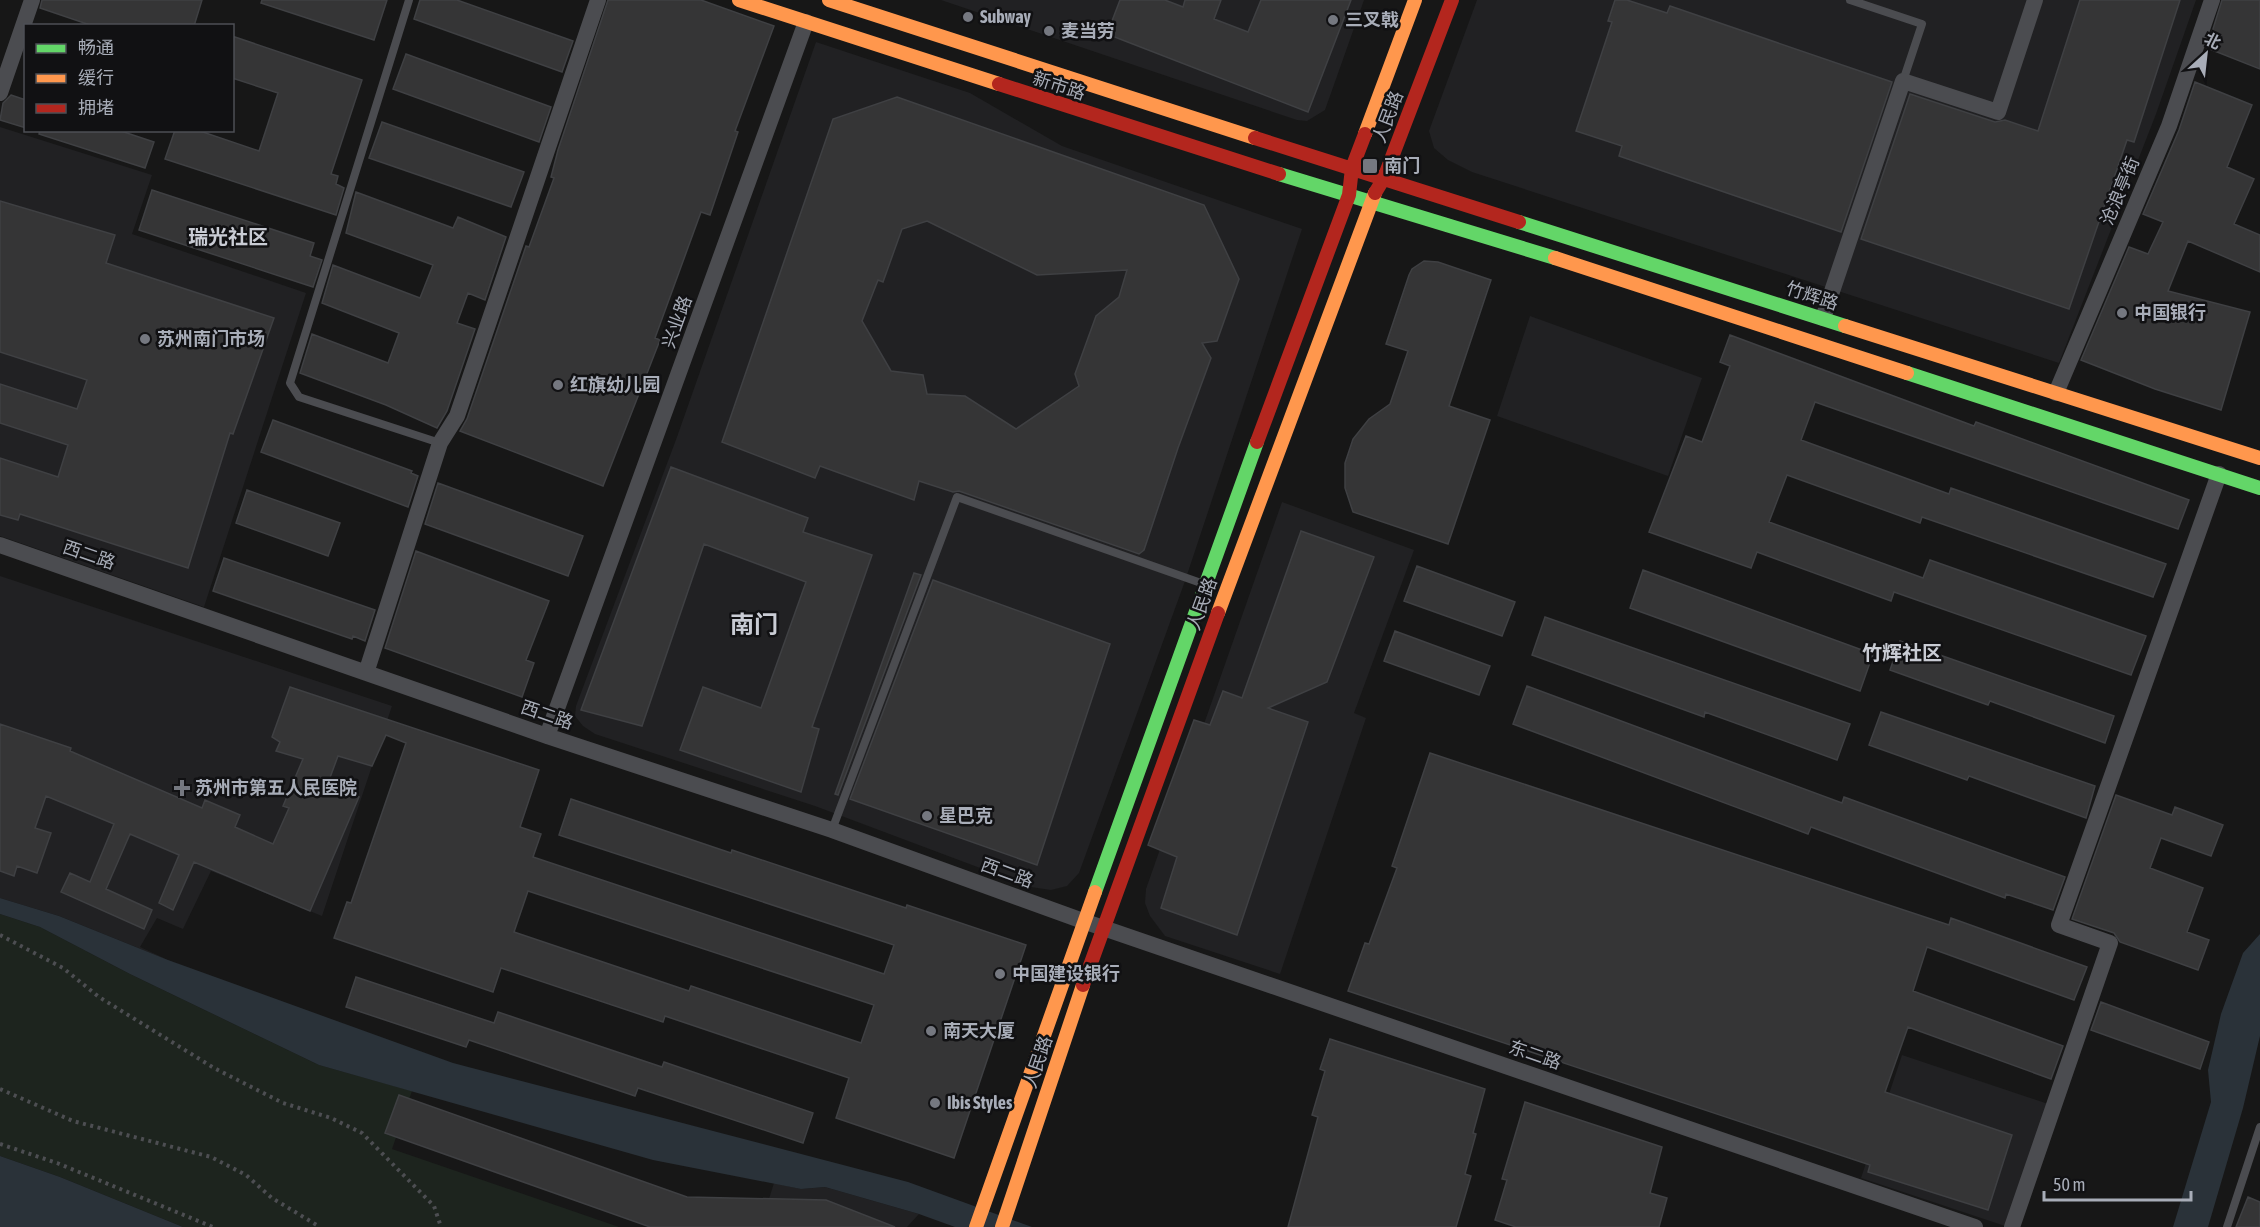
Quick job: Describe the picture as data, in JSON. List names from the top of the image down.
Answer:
{
  "streets": {
    "main road": ["新市路", "人民路", "竹辉路"],
    "street": [
      "沧浪亭街",
      "兴业路",
      "西二路",
      "东二路"
    ]
  },
  "crossings": [
    ["新市路", "人民路"],
    ["新市路", "竹辉路"],
    ["新市路", "兴业路"],
    ["人民路", "竹辉路"],
    ["人民路", "西二路"],
    ["人民路", "东二路"],
    ["沧浪亭街", "竹辉路"],
    ["兴业路", "西二路"],
    ["西二路", "东二路"]
  ],
  "districts": ["瑞光社区", "南门", "竹辉社区"],
  "places": {
    "other": [
      "Subway",
      "三叉戟",
      "麦当劳",
      "中国银行",
      "苏州南门市场",
      "红旗幼儿园",
      "星巴克",
      "中国建设银行",
      "南天大厦",
      "Ibis Styles"
    ],
    "transit": ["南门"],
    "health": ["苏州市第五人民医院"]
  },
  "legend": ["畅通", "缓行", "拥堵"],
  "scale_bar": "50 m",
  "north": "top right"
}
